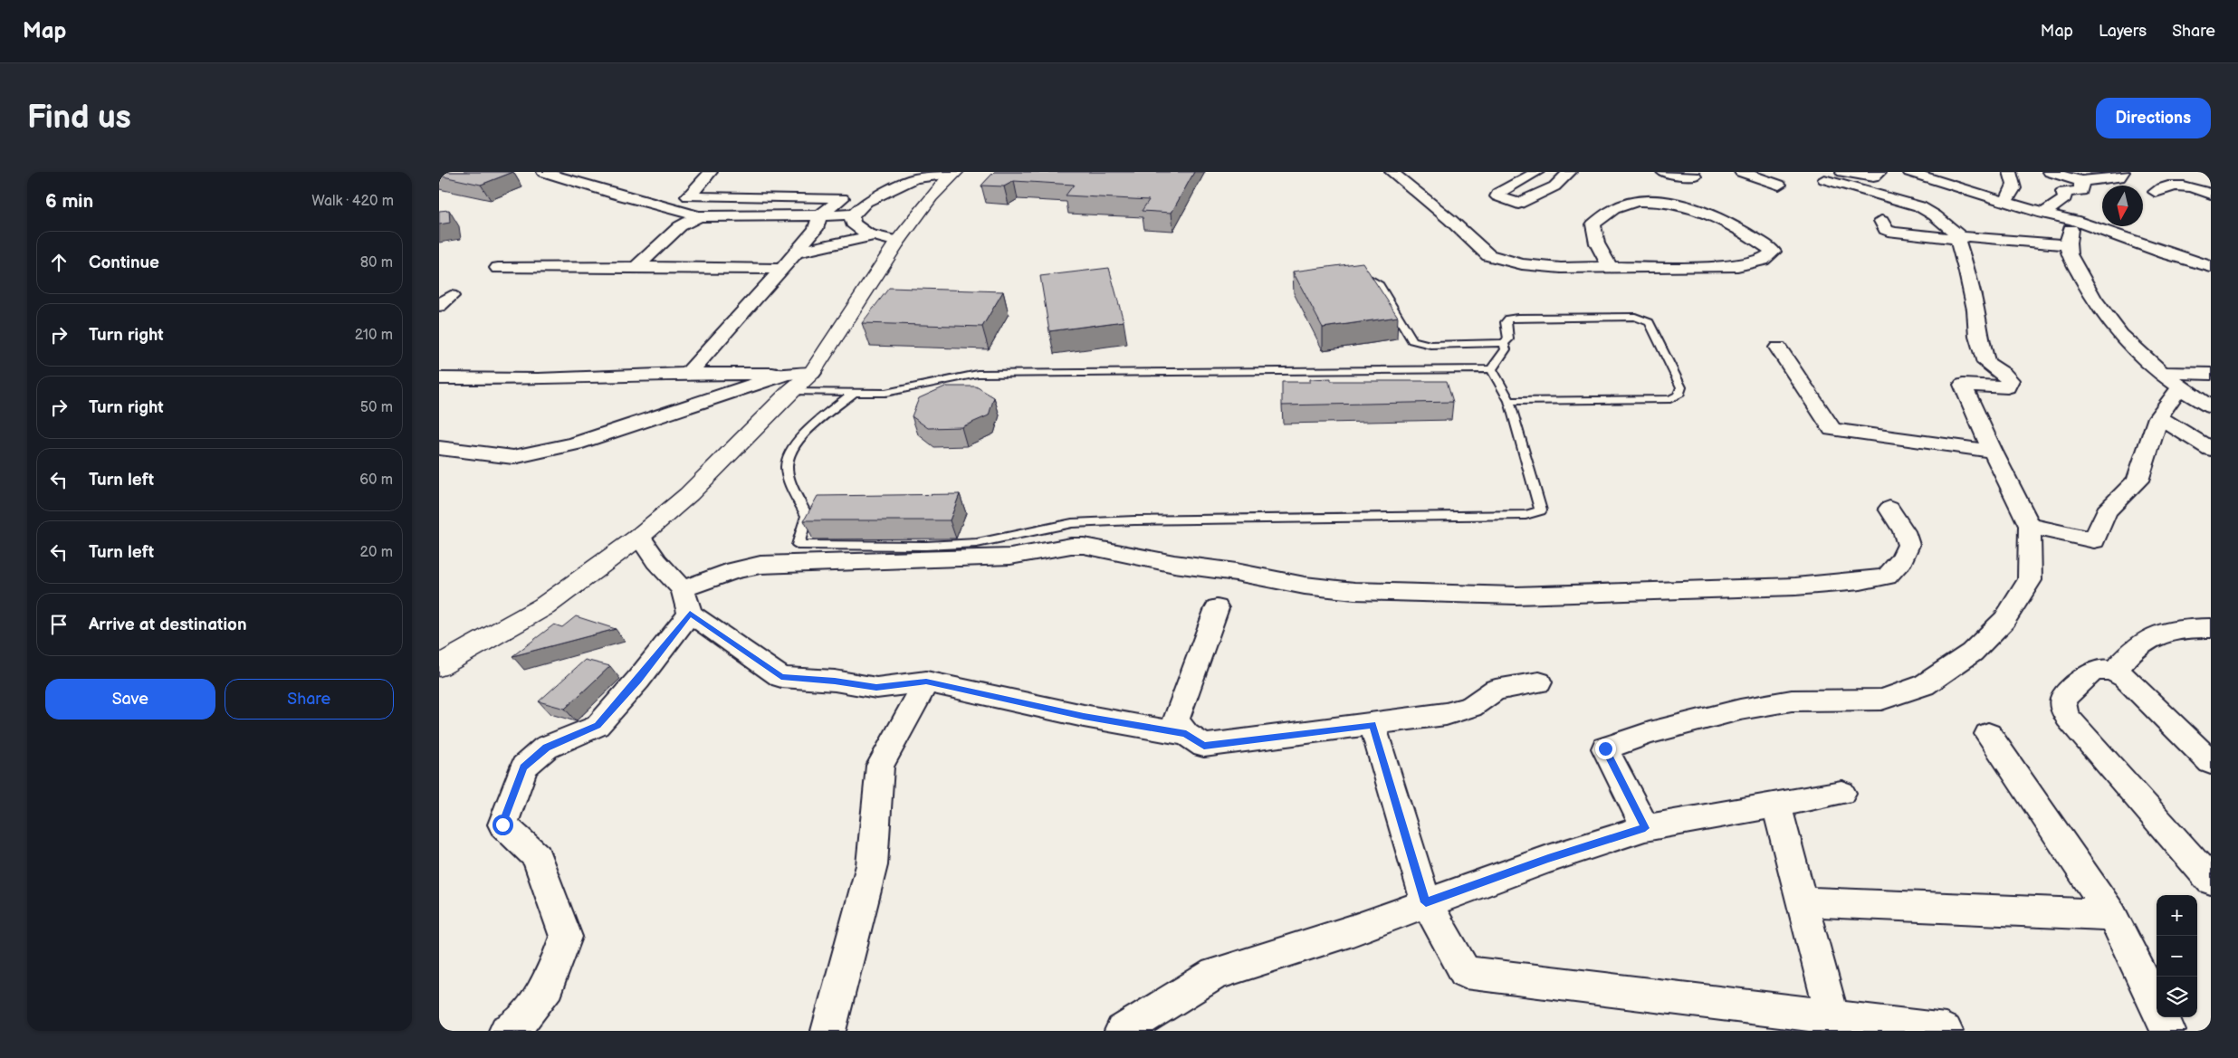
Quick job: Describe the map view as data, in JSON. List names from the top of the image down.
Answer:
{
  "north": "bottom",
  "page": {
    "header": "Map",
    "nav": ["Map", "Layers", "Share"],
    "buttons": [
      "Directions",
      ["Save", "Share"]
    ],
    "title": "Find us",
    "heading": ["6 min", "Walk · 420 m"],
    "list": [
      ["Continue", "80 m"],
      ["Turn right", "210 m"],
      ["Turn right", "50 m"],
      ["Turn left", "60 m"],
      ["Turn left", "20 m"],
      "Arrive at destination"
    ],
    "map_buttons": ["+", "−"]
  }
}
